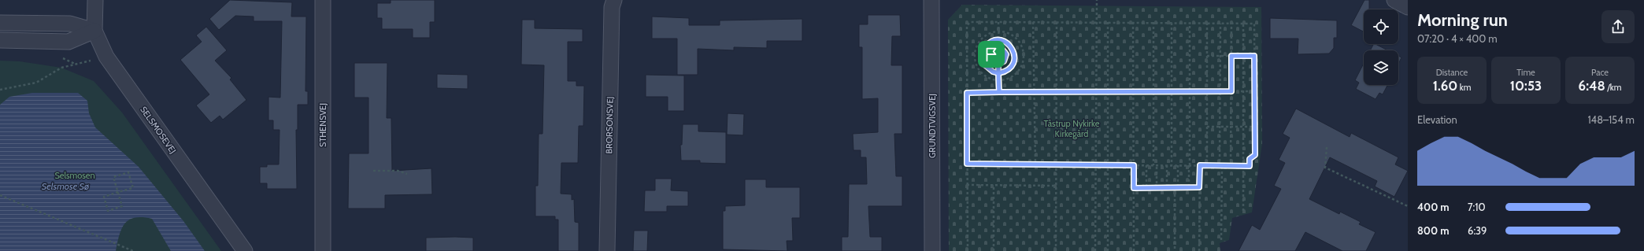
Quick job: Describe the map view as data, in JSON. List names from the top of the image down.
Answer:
{
  "streets": {
    "street": [
      "STHENSVEJ",
      "BRORSONSVEJ",
      "GRUNDTVIGSVEJ",
      "SELSMOSEVEJ"
    ]
  },
  "water": ["Selsmose Sø"],
  "parks": ["Tåstrup Nykirke Kirkegård", "Selsmosen"],
  "page": {
    "heading": ["Morning run", "07:20 · 4 × 400 m"],
    "stats": [
      ["Distance", "1.60 km"],
      ["Time", "10:53"],
      ["Pace", "6:48 /km"]
    ],
    "chart": ["Elevation", "148–154 m"],
    "list": [
      {
        "name": "400 m",
        "note": "7:10"
      },
      {
        "name": "800 m",
        "note": "6:39"
      }
    ]
  }
}
